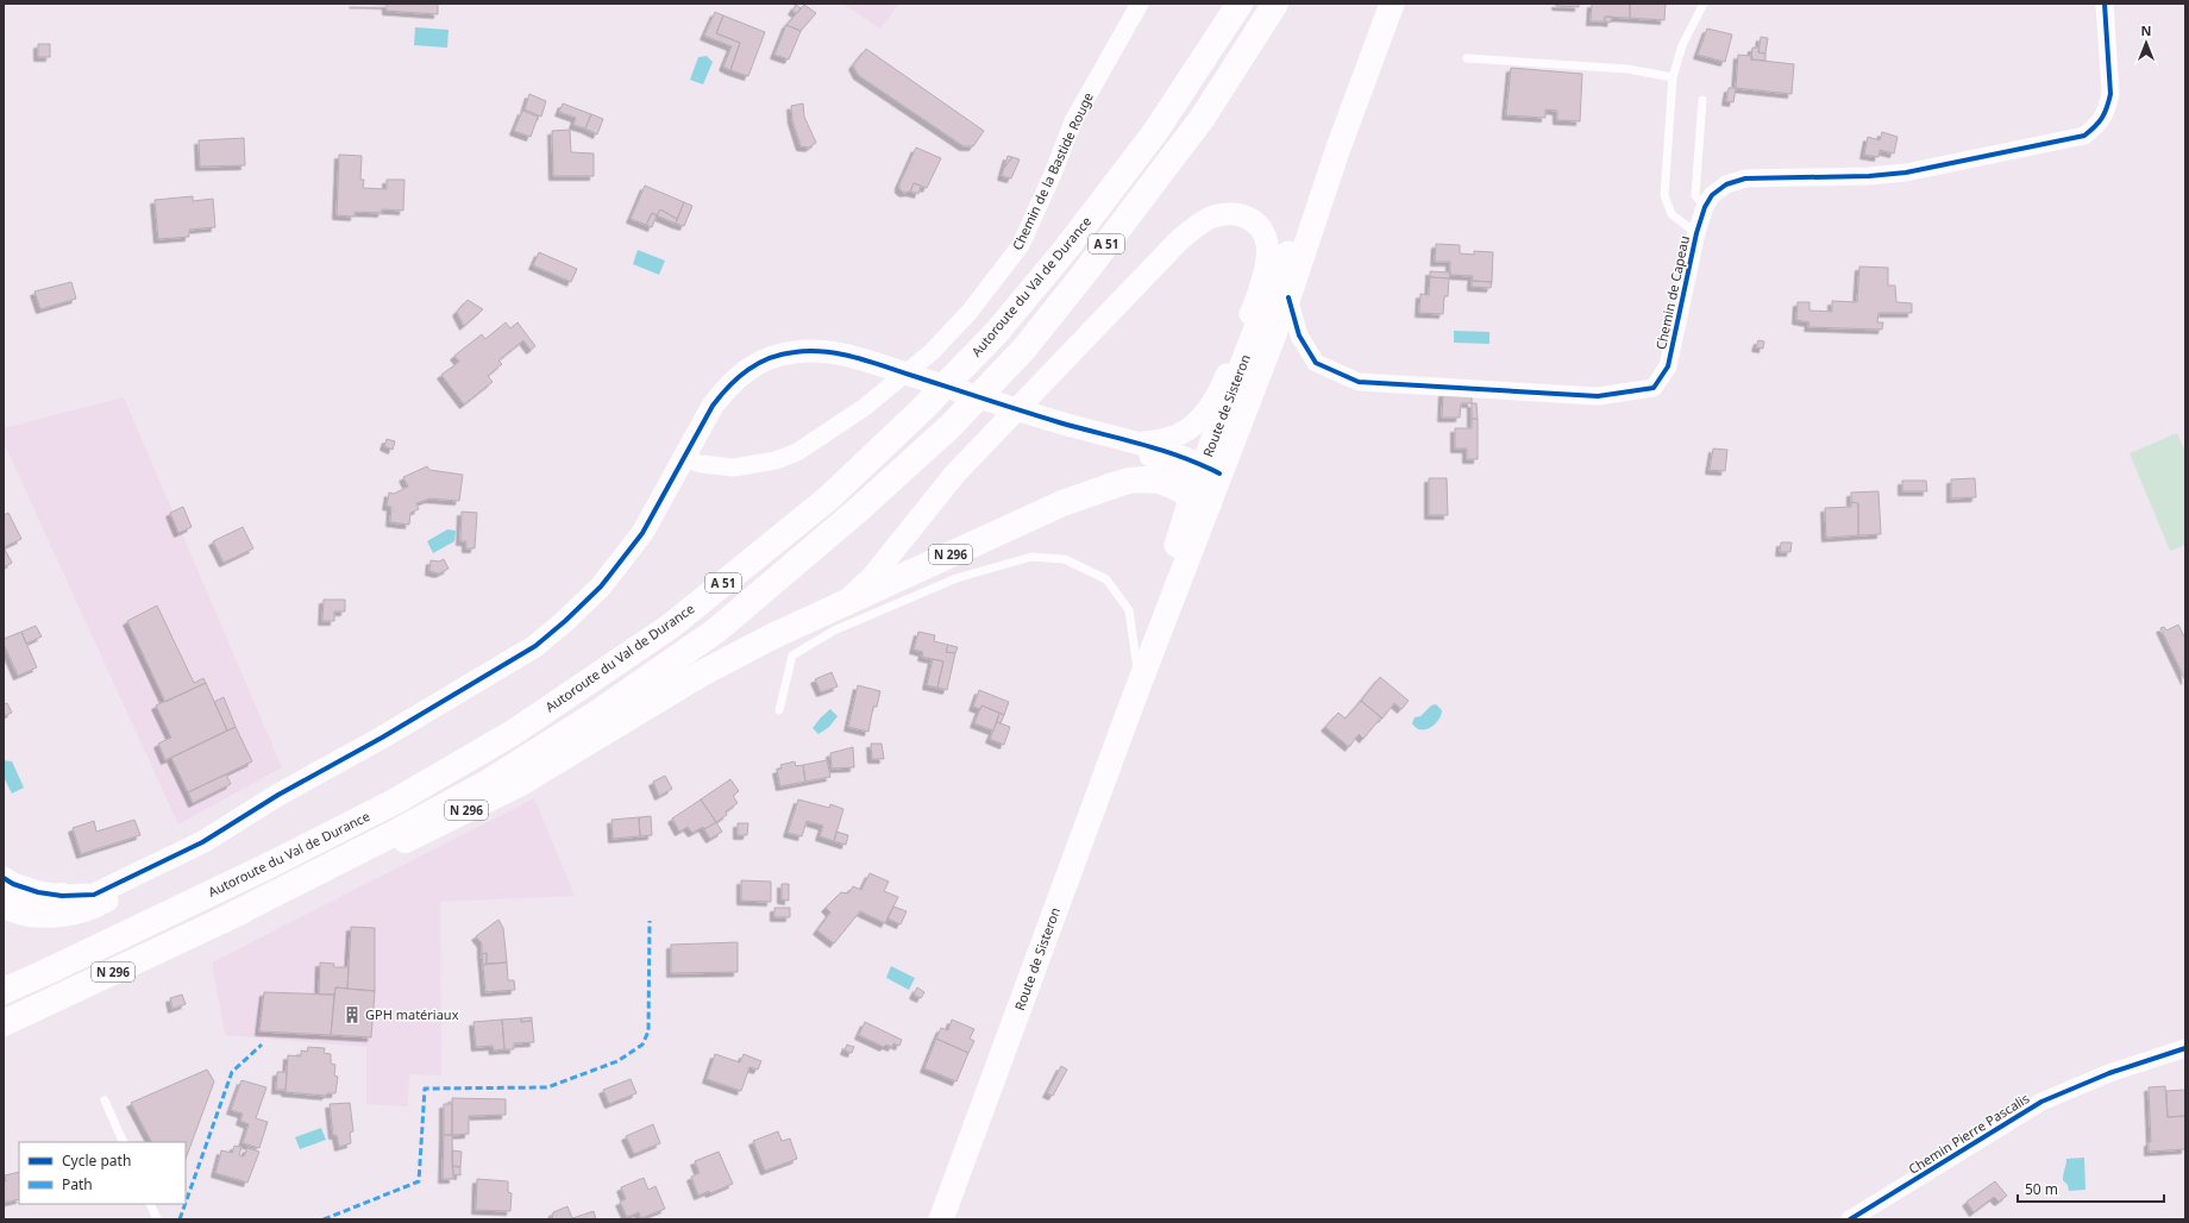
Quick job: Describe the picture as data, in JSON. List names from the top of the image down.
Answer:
{
  "streets": {
    "highway": ["A 51", "Autoroute du Val de Durance", "N 296"],
    "main road": ["Route de Sisteron"],
    "street": ["Chemin de la Bastide Rouge", "Chemin de Capeau", "Chemin Pierre Pascalis"]
  },
  "crossings": [
    ["A 51", "N 296"],
    ["Chemin de Capeau", "Route de Sisteron"],
    ["Route de Sisteron", "N 296"]
  ],
  "places": {
    "building": ["GPH matériaux"]
  },
  "legend": ["Cycle path", "Path"],
  "scale_bar": "50 m",
  "north": "top"
}
